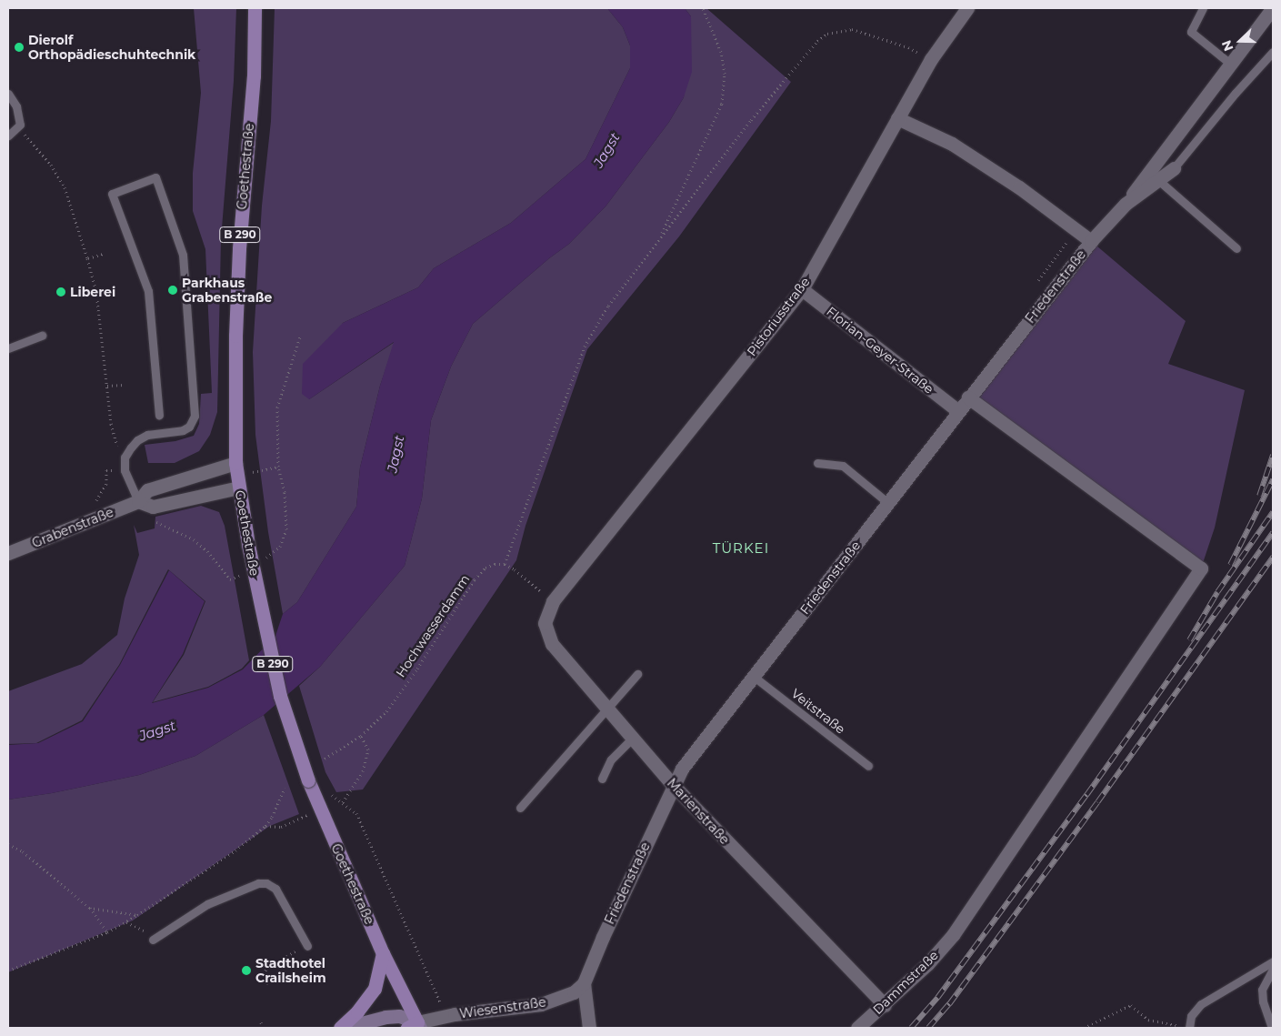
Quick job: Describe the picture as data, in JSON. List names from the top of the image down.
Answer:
{
  "streets": {
    "main road": ["Goethestraße", "B 290"],
    "street": [
      "Friedenstraße",
      "Pistoriusstraße",
      "Florian-Geyer-Straße",
      "Grabenstraße",
      "Marienstraße",
      "Dammstraße",
      "Wiesenstraße"
    ],
    "lane": ["Veitstraße"],
    "path": ["Hochwasserdamm"]
  },
  "crossings": [
    ["Goethestraße", "Grabenstraße"],
    ["Goethestraße", "Wiesenstraße"],
    ["Friedenstraße", "Florian-Geyer-Straße"],
    ["Friedenstraße", "Veitstraße"],
    ["Friedenstraße", "Marienstraße"],
    ["Friedenstraße", "Dammstraße"],
    ["Friedenstraße", "Wiesenstraße"],
    ["Pistoriusstraße", "Florian-Geyer-Straße"],
    ["Pistoriusstraße", "Marienstraße"],
    ["Marienstraße", "Dammstraße"]
  ],
  "districts": ["TÜRKEI"],
  "water": ["Jagst"],
  "places": [
    "Dierolf Orthopädieschuhtechnik",
    "Parkhaus Grabenstraße",
    "Liberei",
    "Stadthotel Crailsheim"
  ],
  "north": "left"
}
